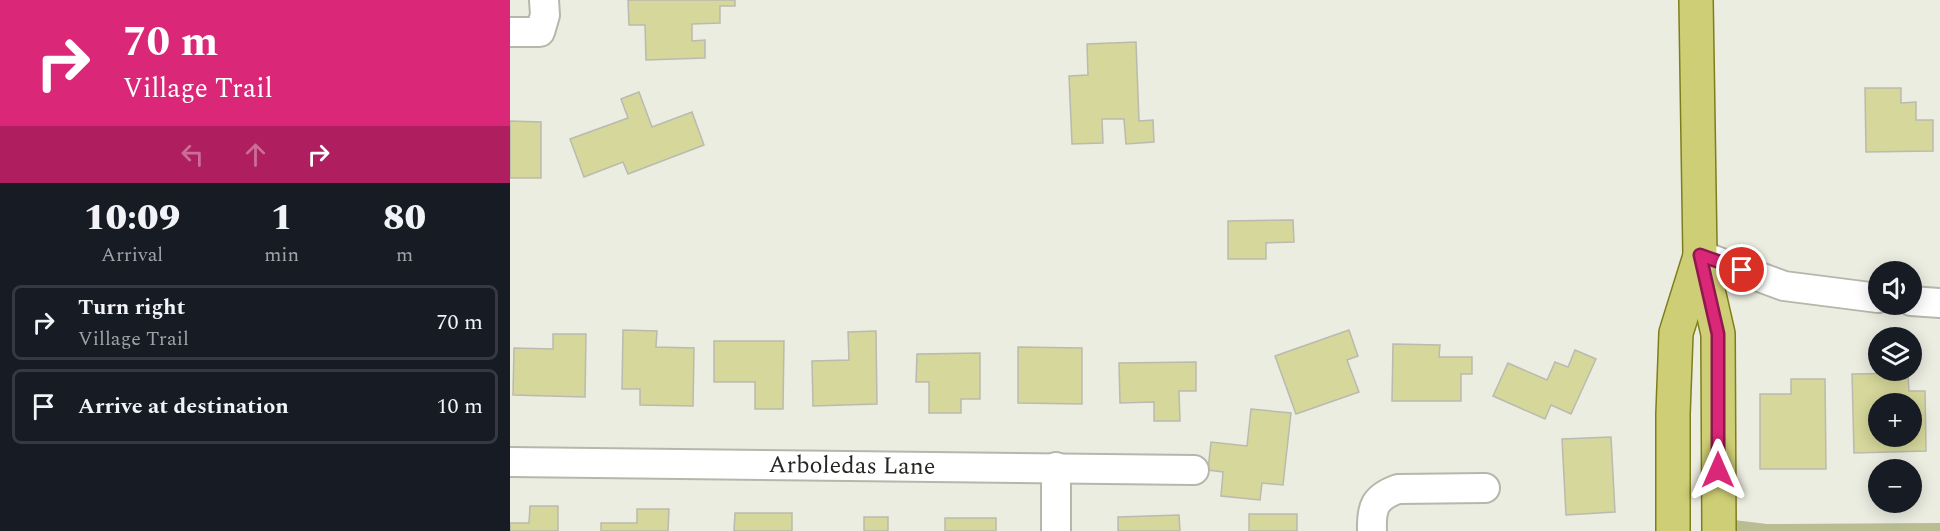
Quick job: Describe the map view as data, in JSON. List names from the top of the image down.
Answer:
{
  "streets": {
    "street": ["Arboledas Lane"]
  },
  "page": {
    "turn": ["70 m", "Village Trail"],
    "eta": [
      "10:09",
      "Arrival",
      "1",
      "min",
      "80",
      "m"
    ],
    "map_buttons": ["+", "−"],
    "list": [
      {
        "name": "Turn right",
        "note": "Village Trail",
        "value": "70 m"
      },
      {
        "name": "Arrive at destination",
        "value": "10 m"
      }
    ]
  }
}
